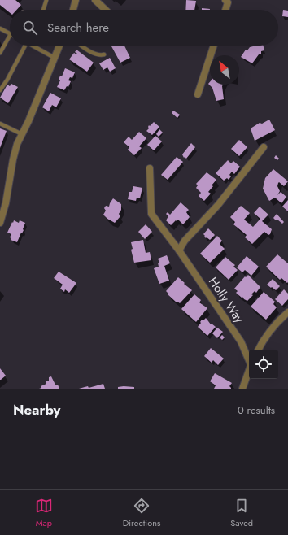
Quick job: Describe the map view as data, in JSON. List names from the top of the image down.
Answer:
{
  "streets": {
    "street": ["Holly Way"]
  },
  "north": "top left",
  "page": {
    "search": "Search here",
    "heading": ["Nearby", "0 results"],
    "nav": ["Map", "Directions", "Saved"]
  }
}
